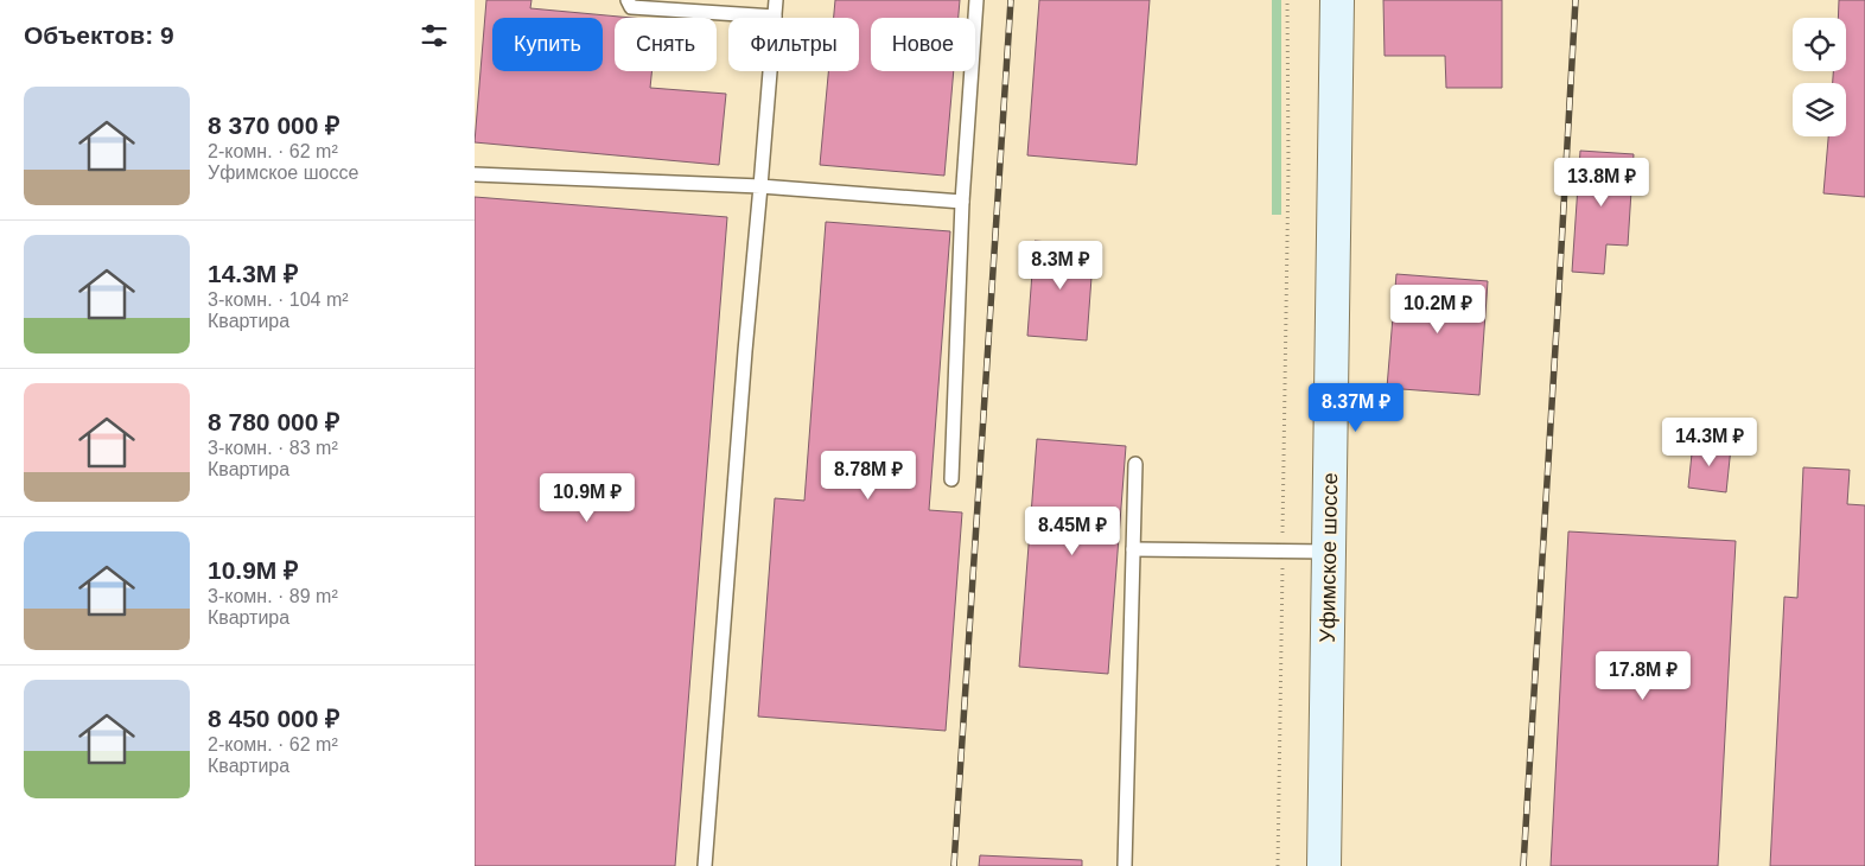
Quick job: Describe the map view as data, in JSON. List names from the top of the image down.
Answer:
{
  "streets": {
    "main road": ["Уфимское шоссе"]
  },
  "page": {
    "heading": "Объектов: 9",
    "chip": [
      "Купить",
      "Снять",
      "Фильтры",
      "Новое"
    ],
    "list": [
      {
        "name": "8 370 000 ₽",
        "note": "2-комн. · 62 m² · Уфимское шоссе"
      },
      {
        "name": "14.3M ₽",
        "note": "3-комн. · 104 m² · Квартира"
      },
      {
        "name": "8 780 000 ₽",
        "note": "3-комн. · 83 m² · Квартира"
      },
      {
        "name": "10.9M ₽",
        "note": "3-комн. · 89 m² · Квартира"
      },
      {
        "name": "8 450 000 ₽",
        "note": "2-комн. · 62 m² · Квартира"
      }
    ],
    "price": [
      "13.8M ₽",
      "8.3M ₽",
      "10.2M ₽",
      "8.37M ₽",
      "14.3M ₽",
      "8.78M ₽",
      "10.9M ₽",
      "8.45M ₽",
      "17.8M ₽"
    ]
  }
}
